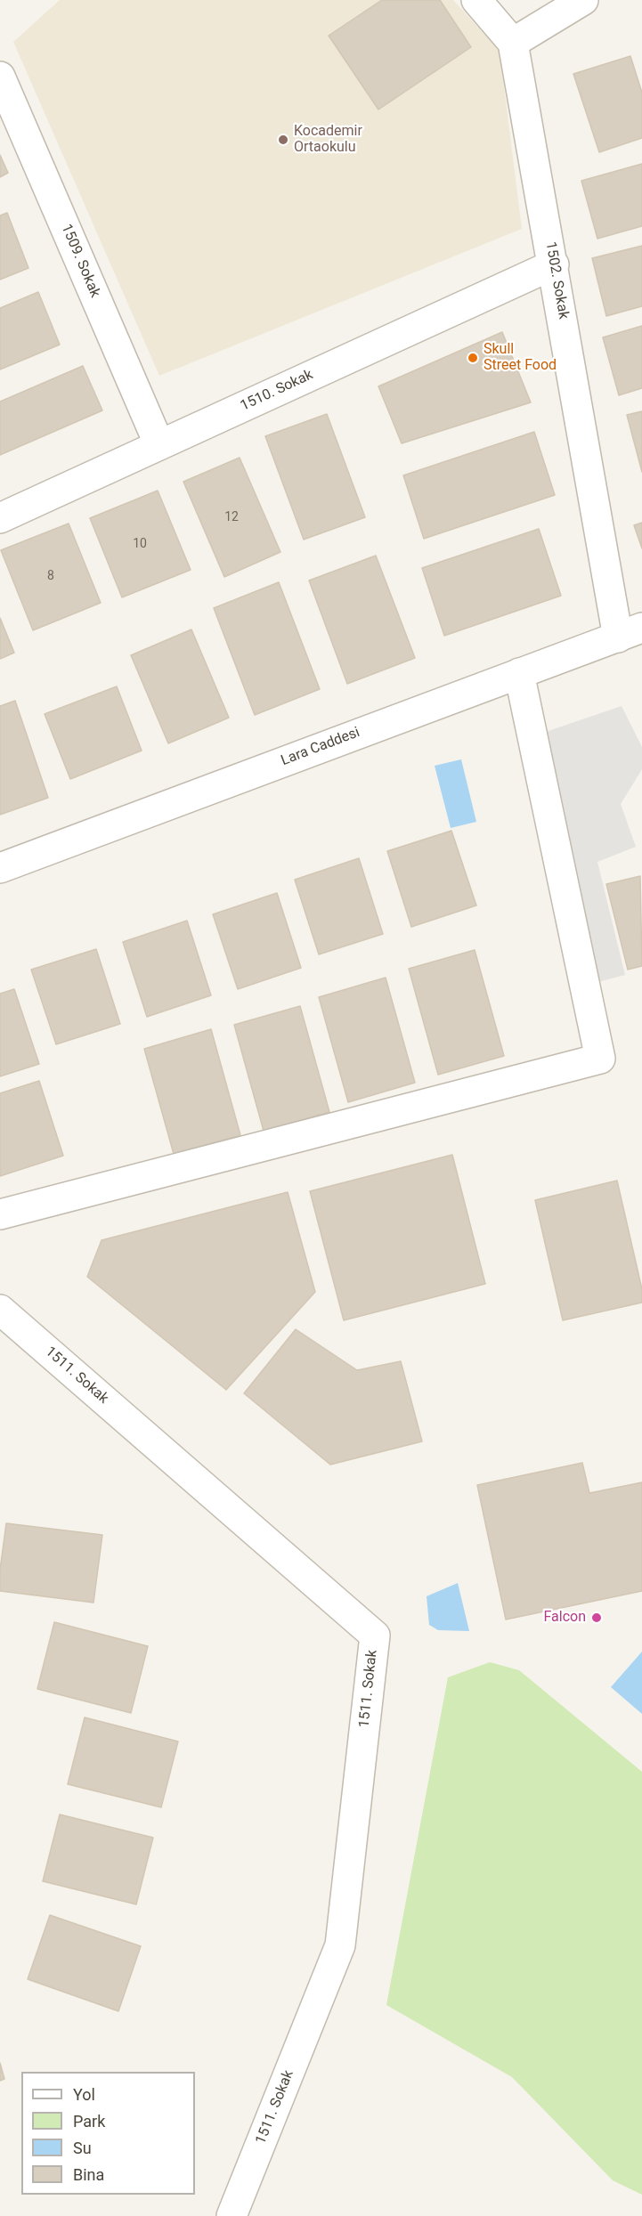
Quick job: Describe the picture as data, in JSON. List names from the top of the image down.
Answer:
{
  "streets": {
    "street": [
      "1509. Sokak",
      "1502. Sokak",
      "1510. Sokak",
      "Lara Caddesi",
      "1511. Sokak"
    ]
  },
  "crossings": [
    ["1509. Sokak", "1510. Sokak"],
    ["1502. Sokak", "1510. Sokak"],
    ["1502. Sokak", "Lara Caddesi"]
  ],
  "places": ["Kocademir Ortaokulu", "Skull Street Food", "Falcon"],
  "house_numbers": ["12", "10", "8"],
  "legend": [
    "Yol",
    "Park",
    "Su",
    "Bina"
  ]
}
